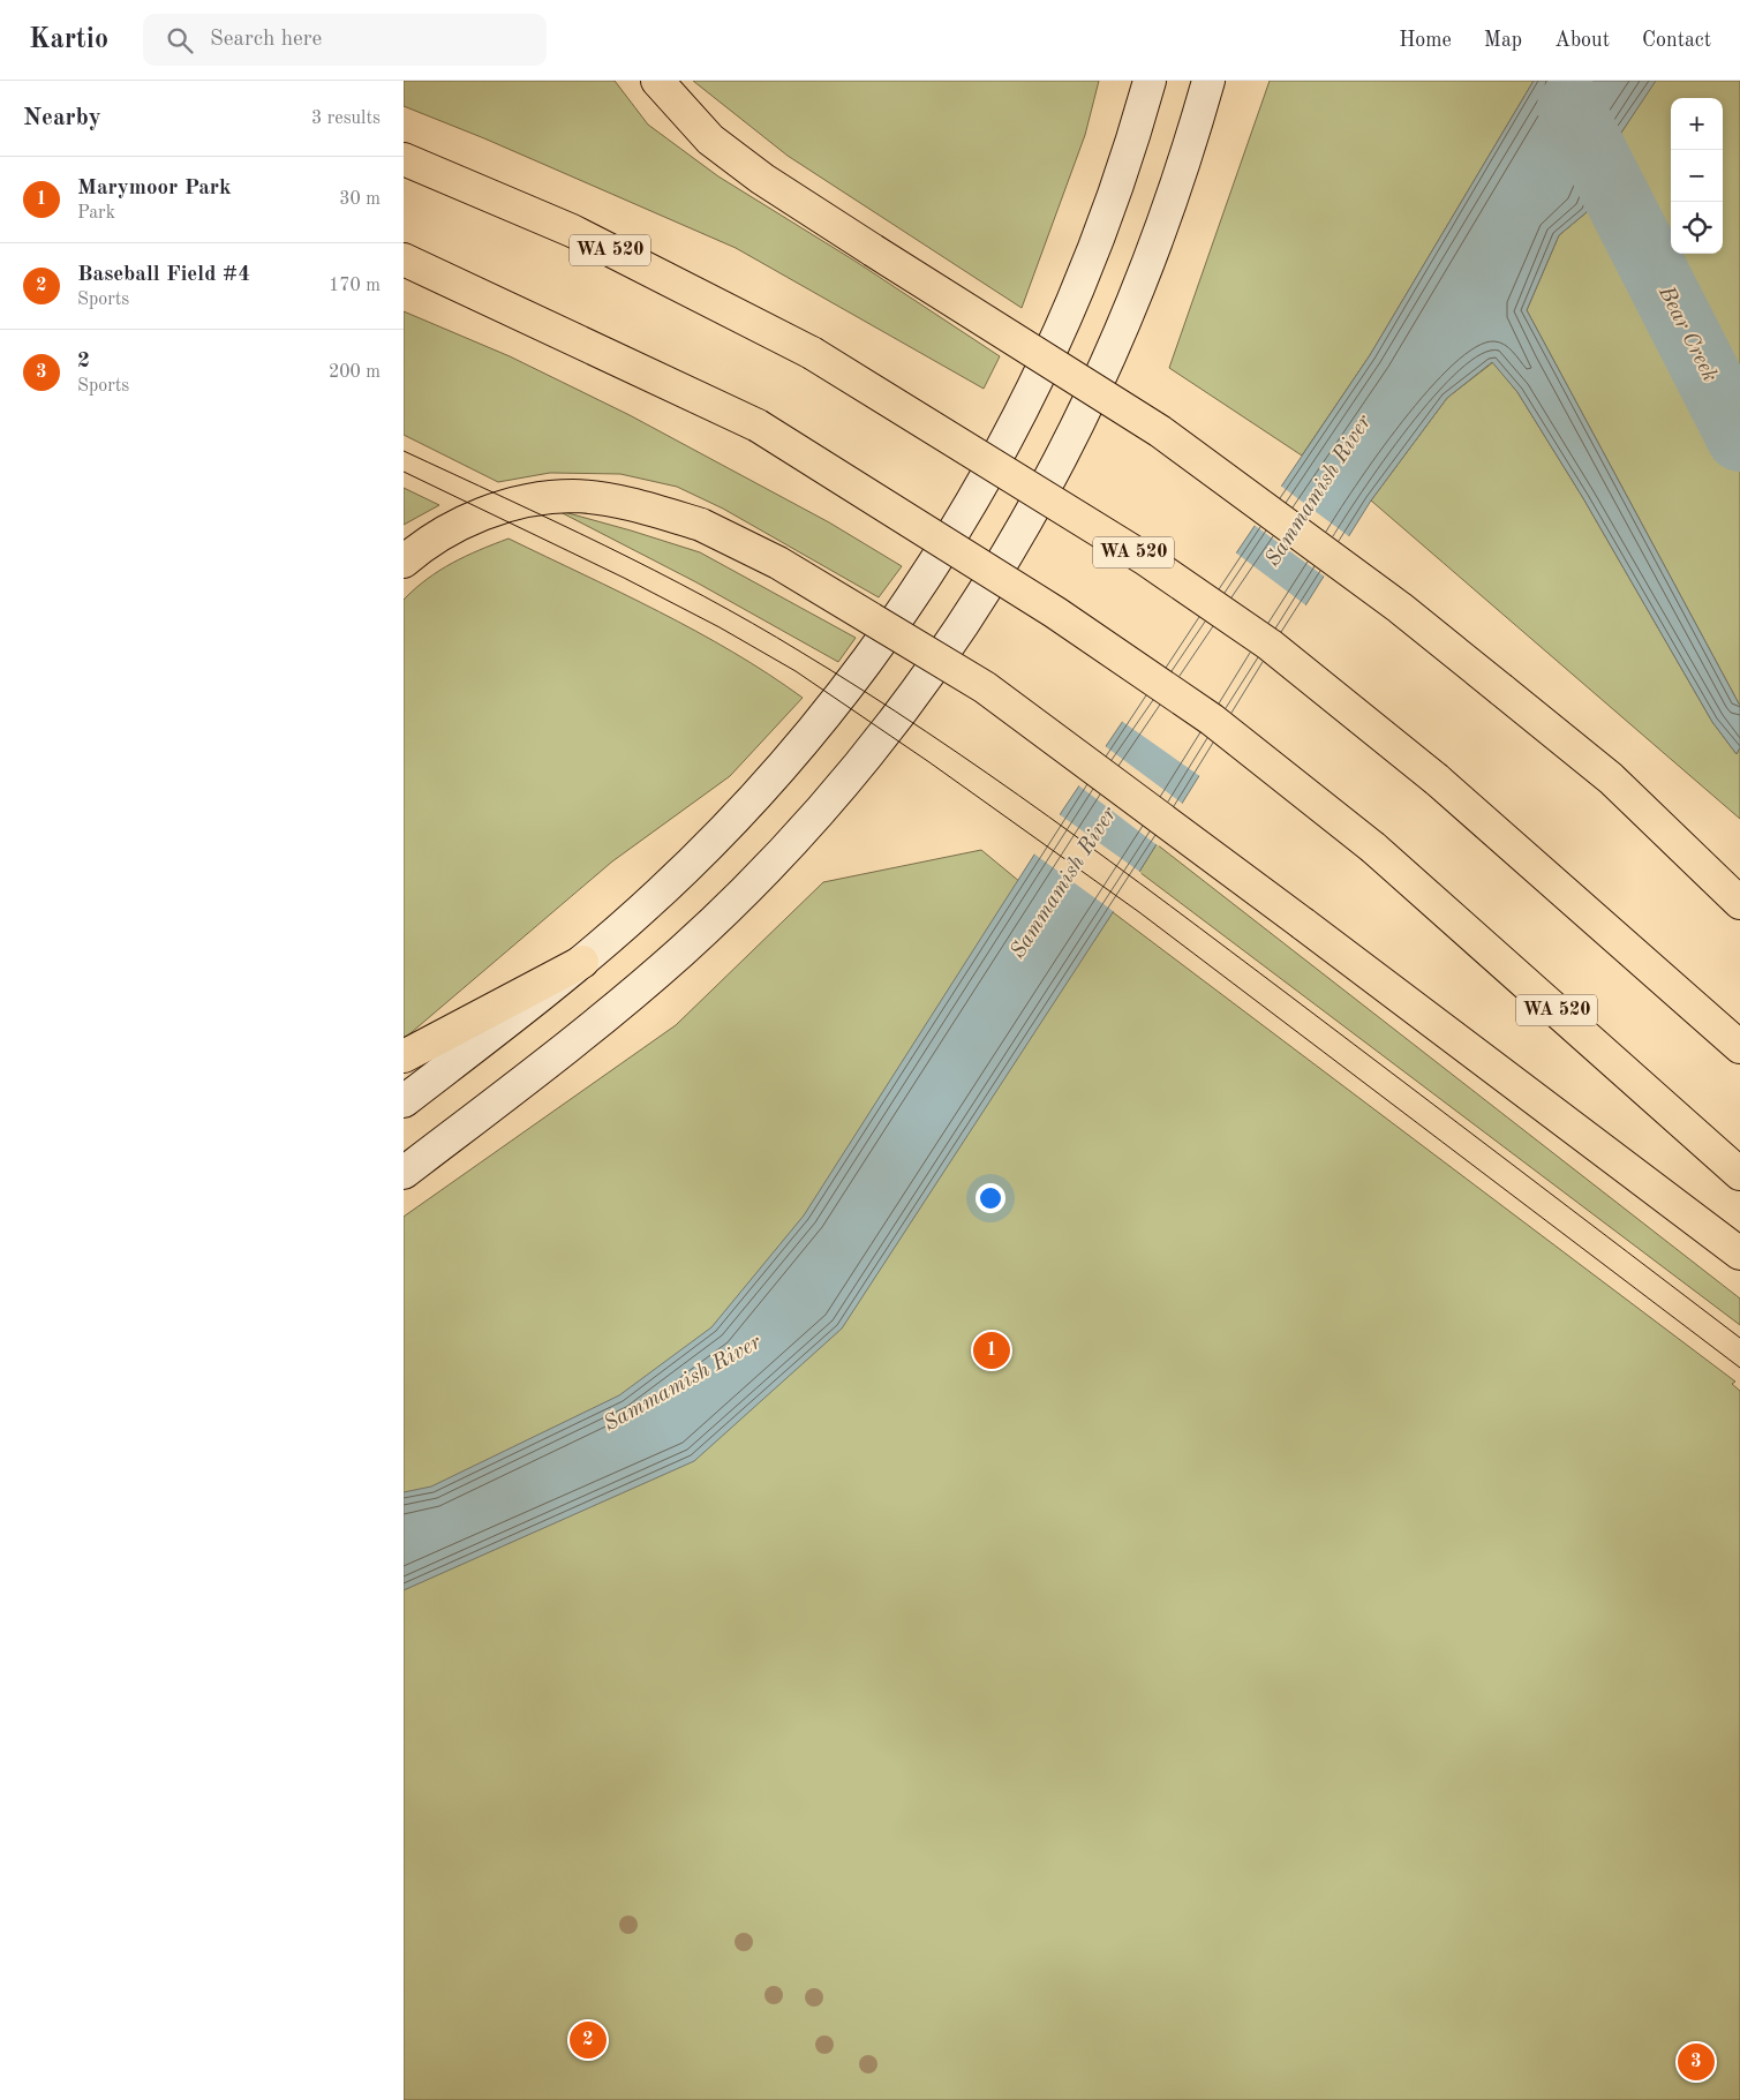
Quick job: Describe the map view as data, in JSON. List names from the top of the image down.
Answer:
{
  "streets": {
    "highway": ["WA 520"]
  },
  "water": ["Bear Creek", "Sammamish River"],
  "page": {
    "header": "Kartio",
    "search": "Search here",
    "nav": [
      "Home",
      "Map",
      "About",
      "Contact"
    ],
    "heading": ["Nearby", "3 results"],
    "map_buttons": ["+", "−"],
    "list": [
      {
        "mark": "1",
        "name": "Marymoor Park",
        "note": "Park",
        "value": "30 m"
      },
      {
        "mark": "2",
        "name": "Baseball Field #4",
        "note": "Sports",
        "value": "170 m"
      },
      {
        "mark": "3",
        "name": "2",
        "note": "Sports",
        "value": "200 m"
      }
    ],
    "pins": ["1", "2", "3"]
  }
}
